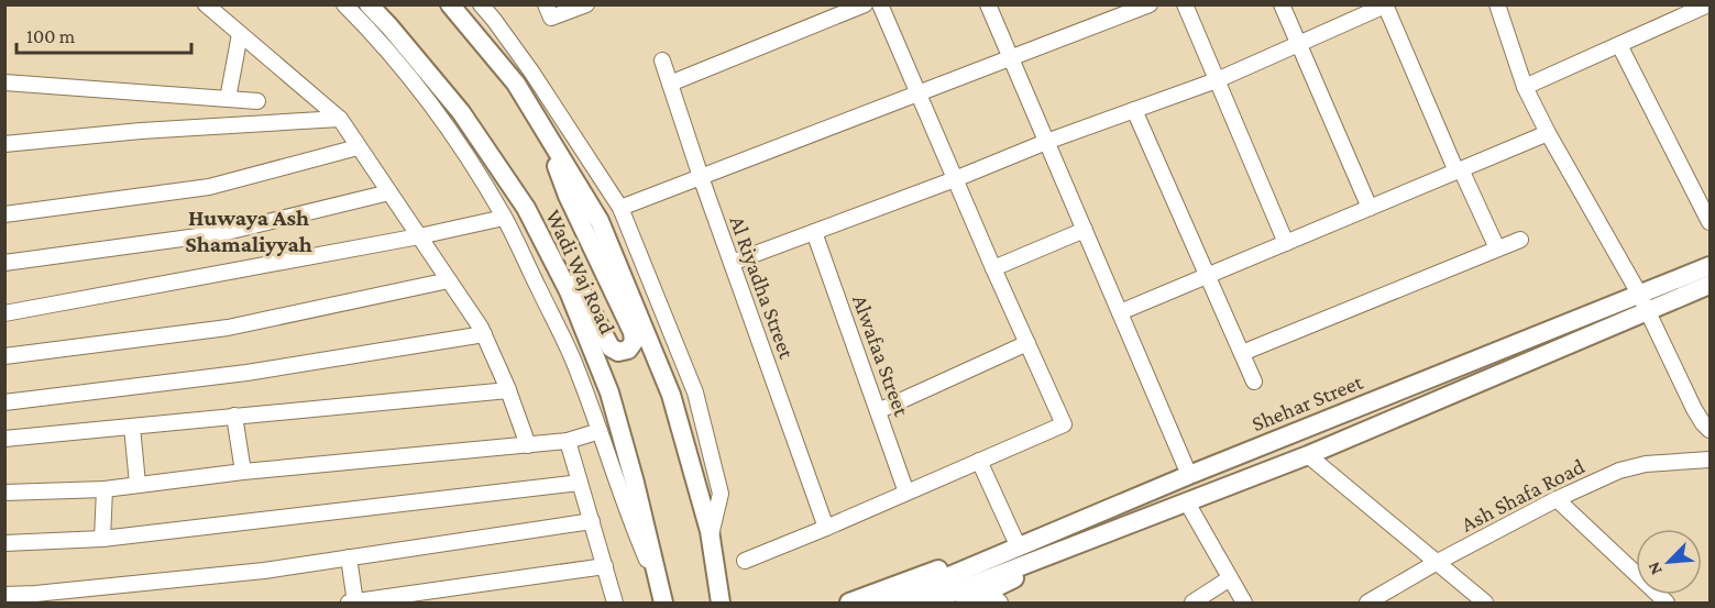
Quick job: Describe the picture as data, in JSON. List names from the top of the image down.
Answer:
{
  "streets": {
    "main road": ["Wadi Waj Road", "Shehar Street"],
    "street": ["Al Riyadha Street", "Alwafaa Street", "Ash Shafa Road"]
  },
  "districts": ["Huwaya Ash Shamaliyyah"],
  "scale_bar": "100 m",
  "north": "bottom left"
}
